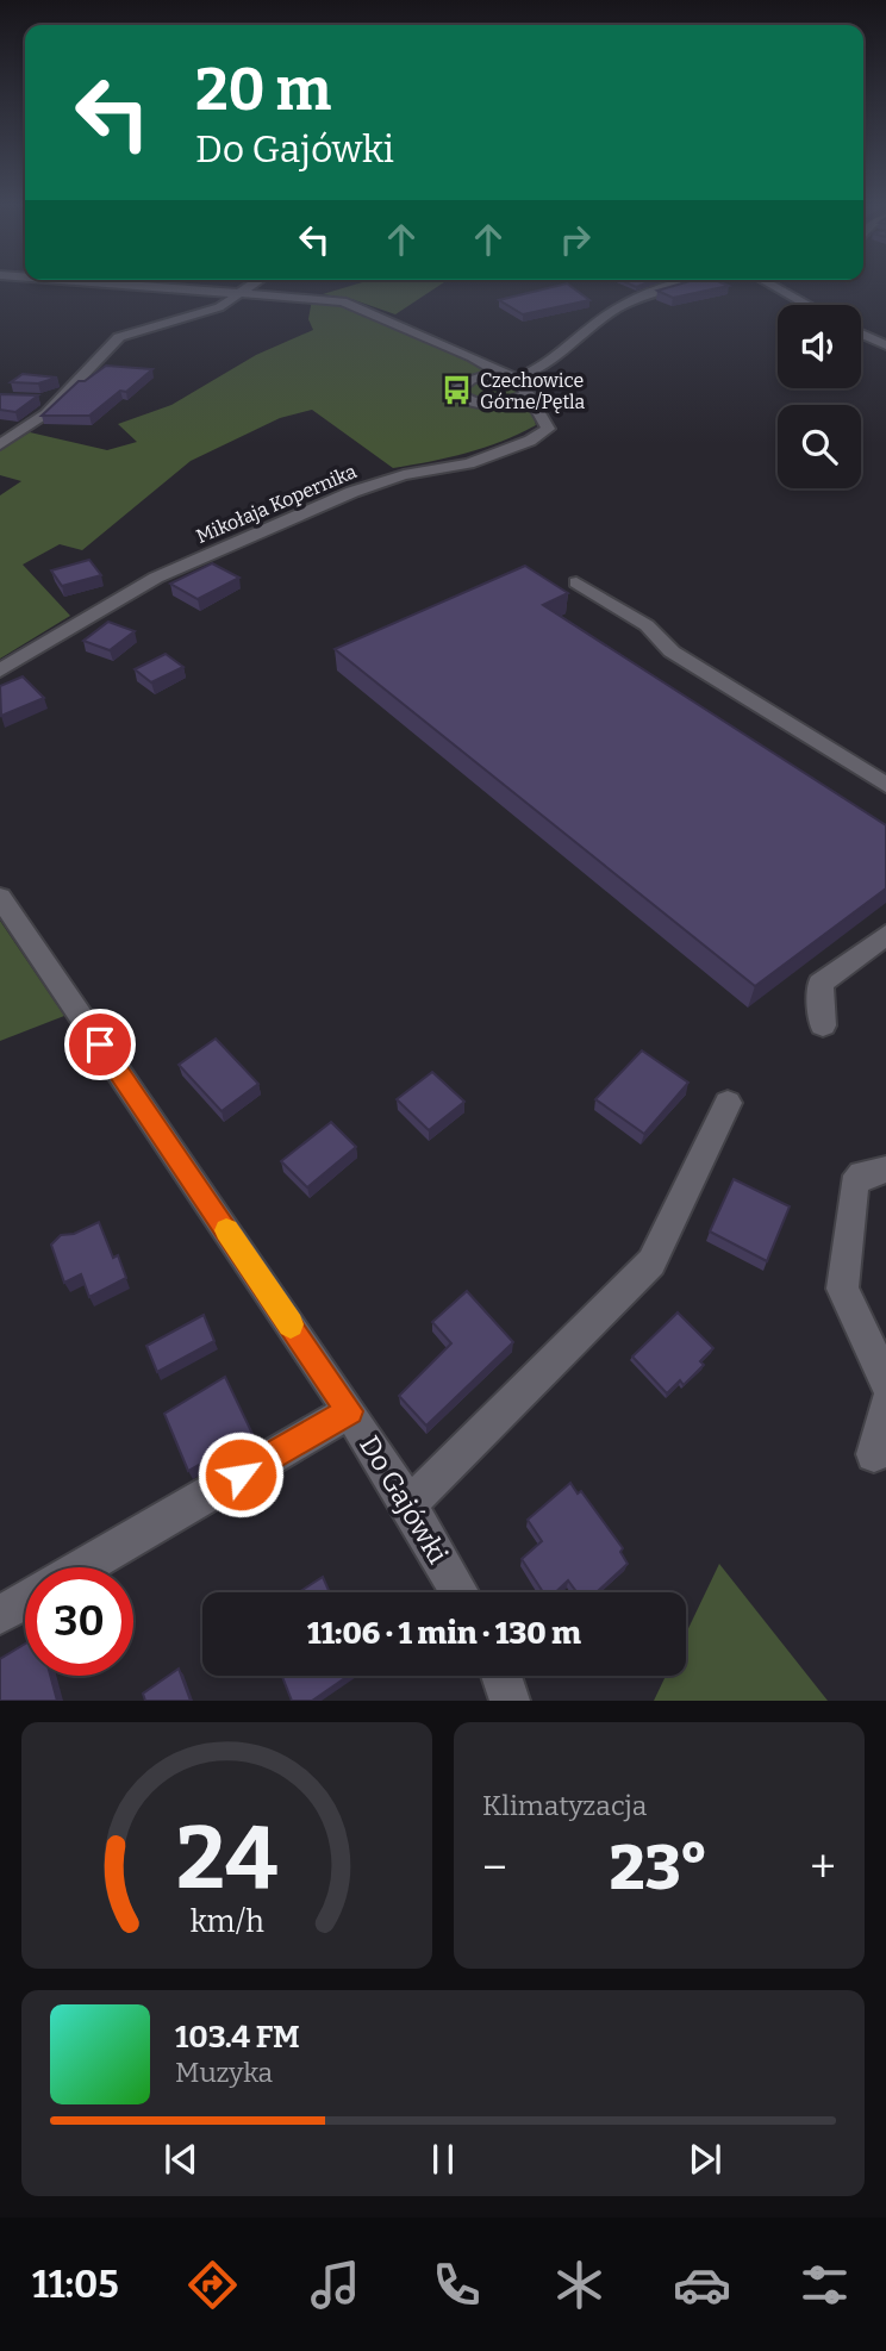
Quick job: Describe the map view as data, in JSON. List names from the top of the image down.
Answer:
{
  "streets": {
    "street": ["Mikołaja Kopernika", "Do Gajówki"]
  },
  "places": {
    "bus stop": ["Czechowice Górne/Pętla"]
  },
  "page": {
    "turn": ["20 m", "Do Gajówki"],
    "limit": "30",
    "trip": "11:06 · 1 min · 130 m",
    "tile": "Klimatyzacja",
    "heat": ["−", "23°", "+"],
    "song": ["103.4 FM", "Muzyka"],
    "tabs": "11:05",
    "gauge": ["24", "km/h"]
  }
}
